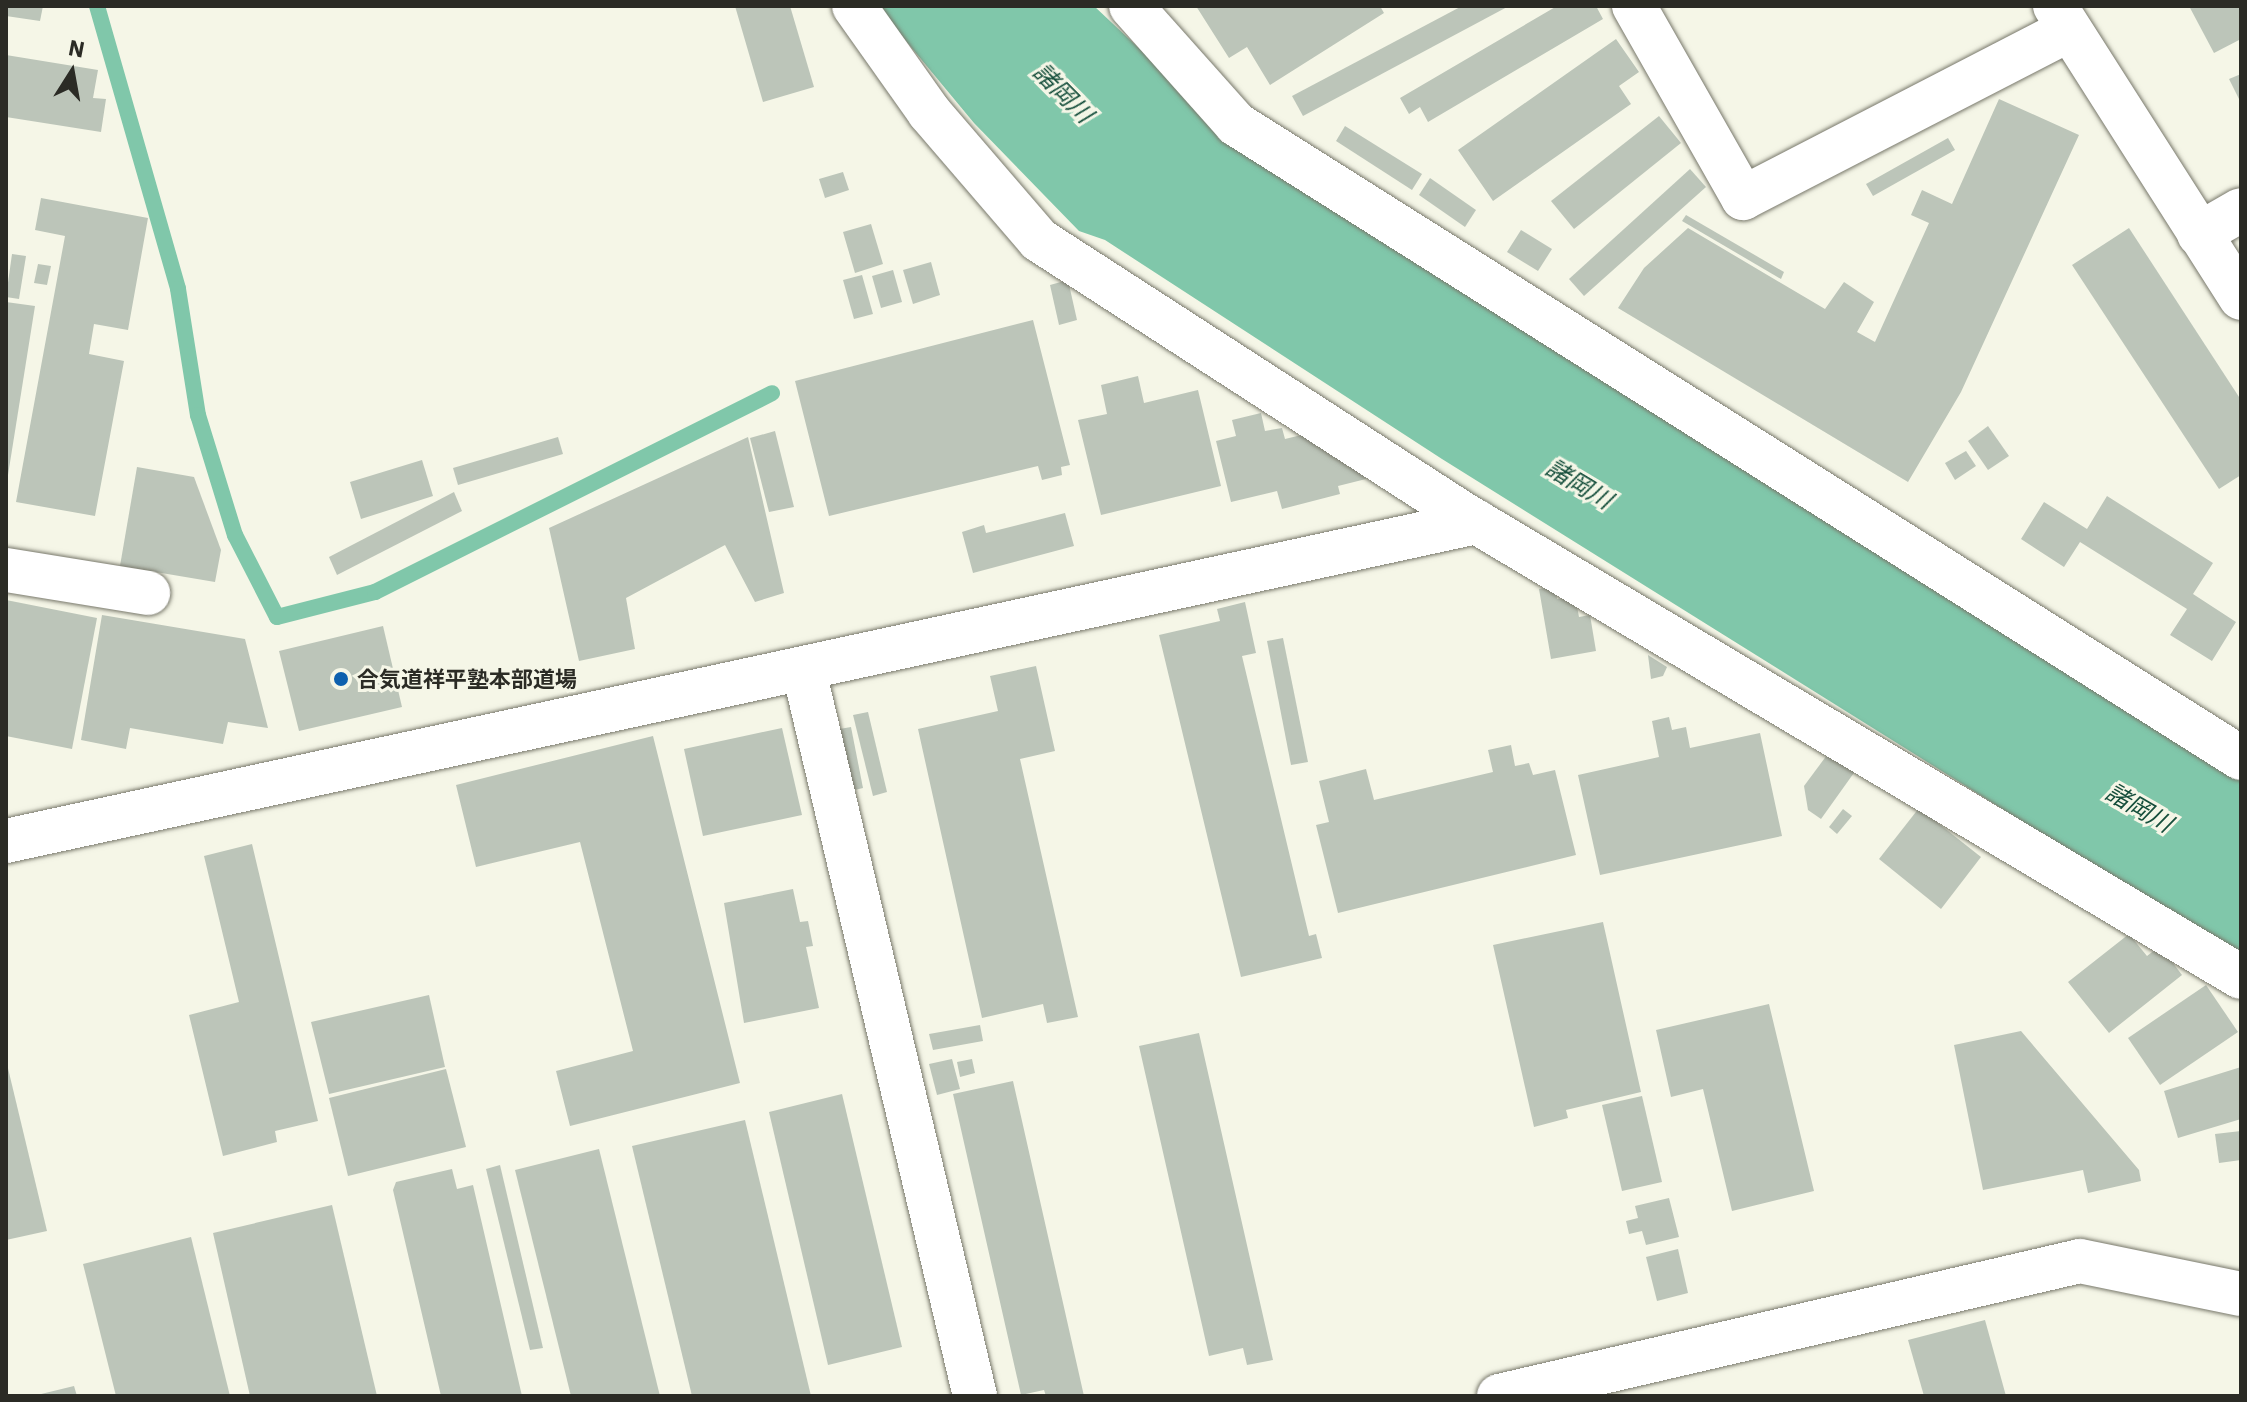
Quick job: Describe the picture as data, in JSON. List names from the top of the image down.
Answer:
{
  "water": ["諸岡川"],
  "places": ["合気道祥平塾本部道場"],
  "north": "top"
}
